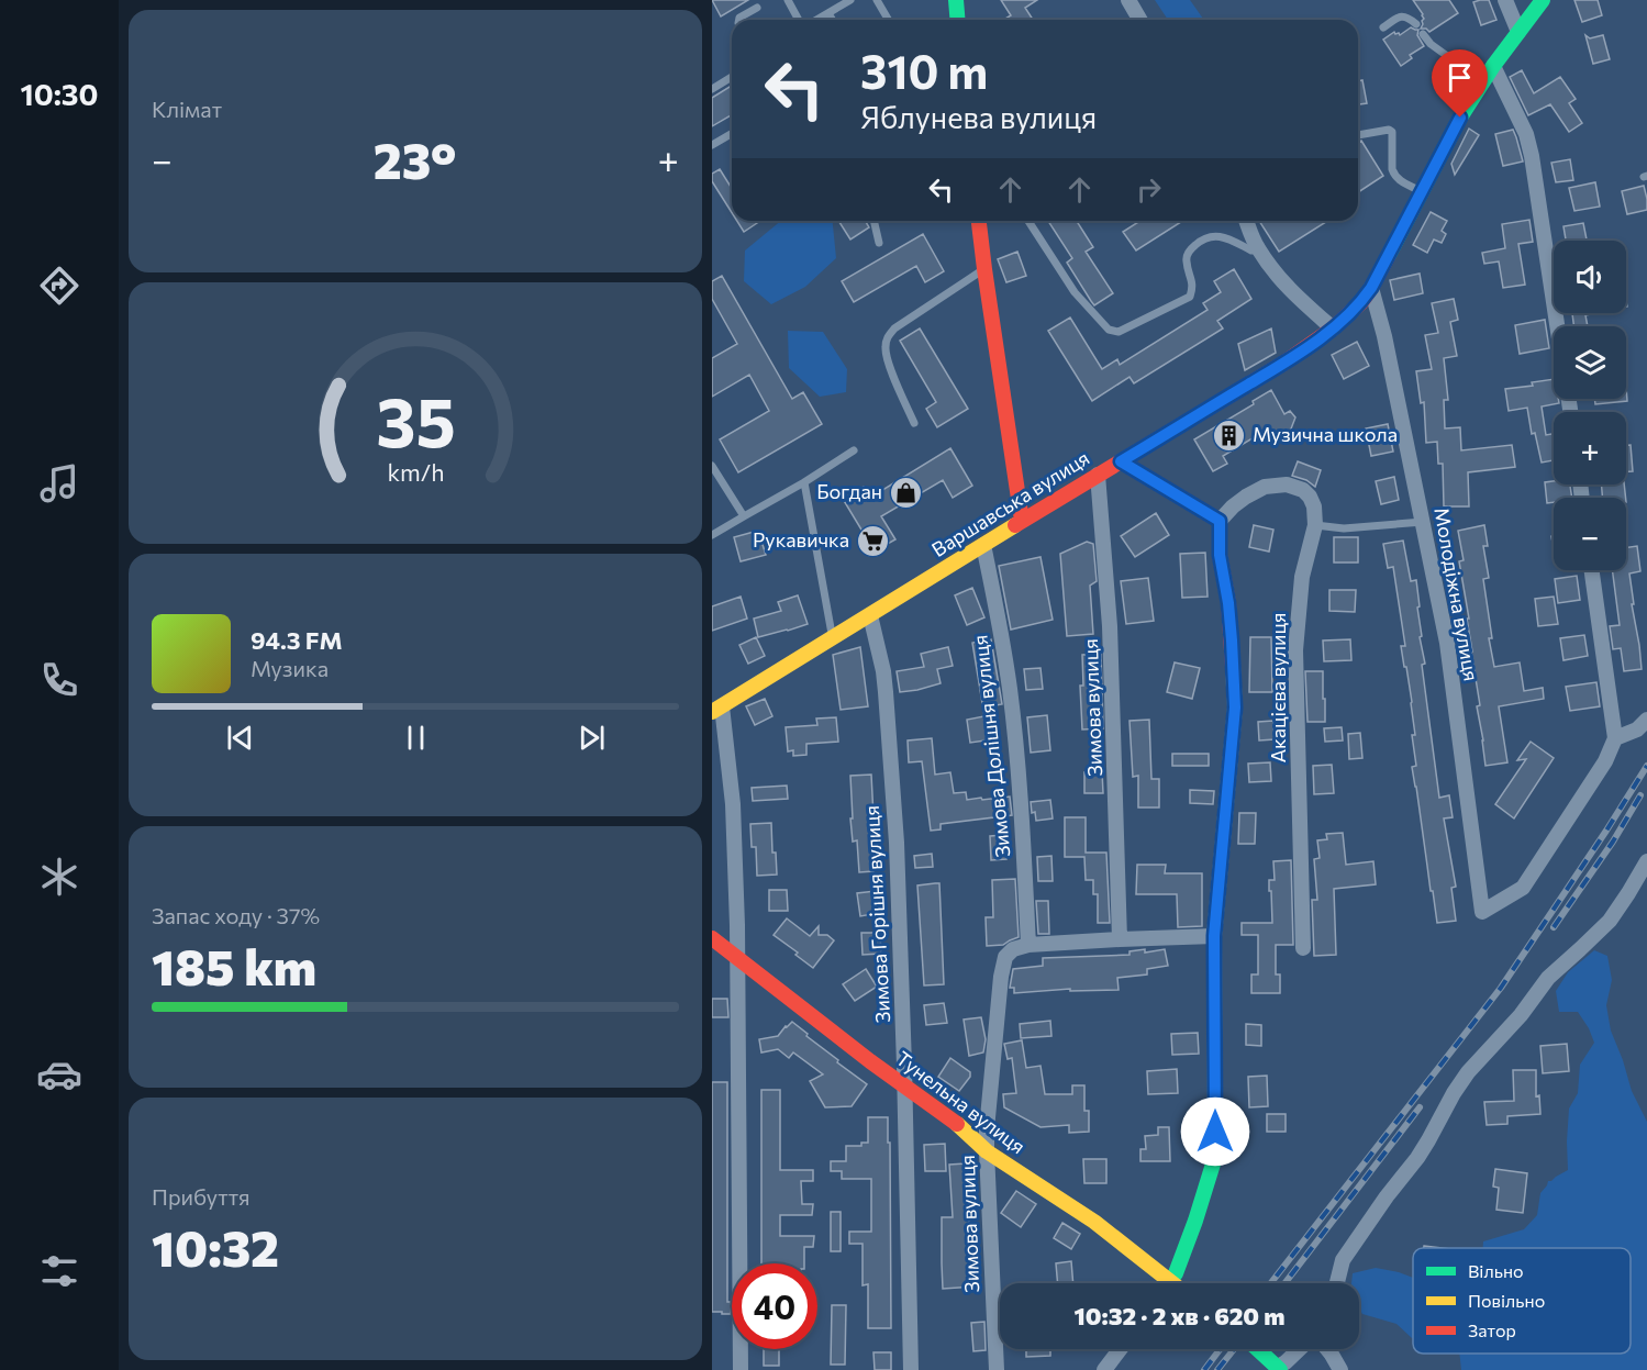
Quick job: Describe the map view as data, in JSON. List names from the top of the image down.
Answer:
{
  "streets": {
    "street": [
      "Варшавська вулиця",
      "Молодіжна вулиця",
      "Акацієва вулиця",
      "Зимова вулиця",
      "Зимова Долішня вулиця",
      "Зимова Горішня вулиця",
      "Тунельна вулиця"
    ]
  },
  "crossings": [
    ["Варшавська вулиця", "Молодіжна вулиця"],
    ["Варшавська вулиця", "Зимова вулиця"],
    ["Варшавська вулиця", "Зимова Долішня вулиця"],
    ["Варшавська вулиця", "Зимова Горішня вулиця"],
    ["Зимова вулиця", "Зимова Долішня вулиця"],
    ["Зимова вулиця", "Тунельна вулиця"],
    ["Зимова Горішня вулиця", "Тунельна вулиця"]
  ],
  "places": {
    "building": ["Музична школа"],
    "shop": ["Богдан"],
    "supermarket": ["Рукавичка"]
  },
  "legend": ["Вільно", "Повільно", "Затор"],
  "page": {
    "tabs": "10:30",
    "tile": [
      "Клімат",
      ["Запас ходу · 37%", "185 km"],
      ["Прибуття", "10:32"]
    ],
    "turn": ["310 m", "Яблунева вулиця"],
    "heat": ["−", "23°", "+"],
    "map_buttons": ["+", "−"],
    "song": ["94.3 FM", "Музика"],
    "limit": "40",
    "trip": "10:32 · 2 хв · 620 m",
    "gauge": ["35", "km/h"]
  }
}
